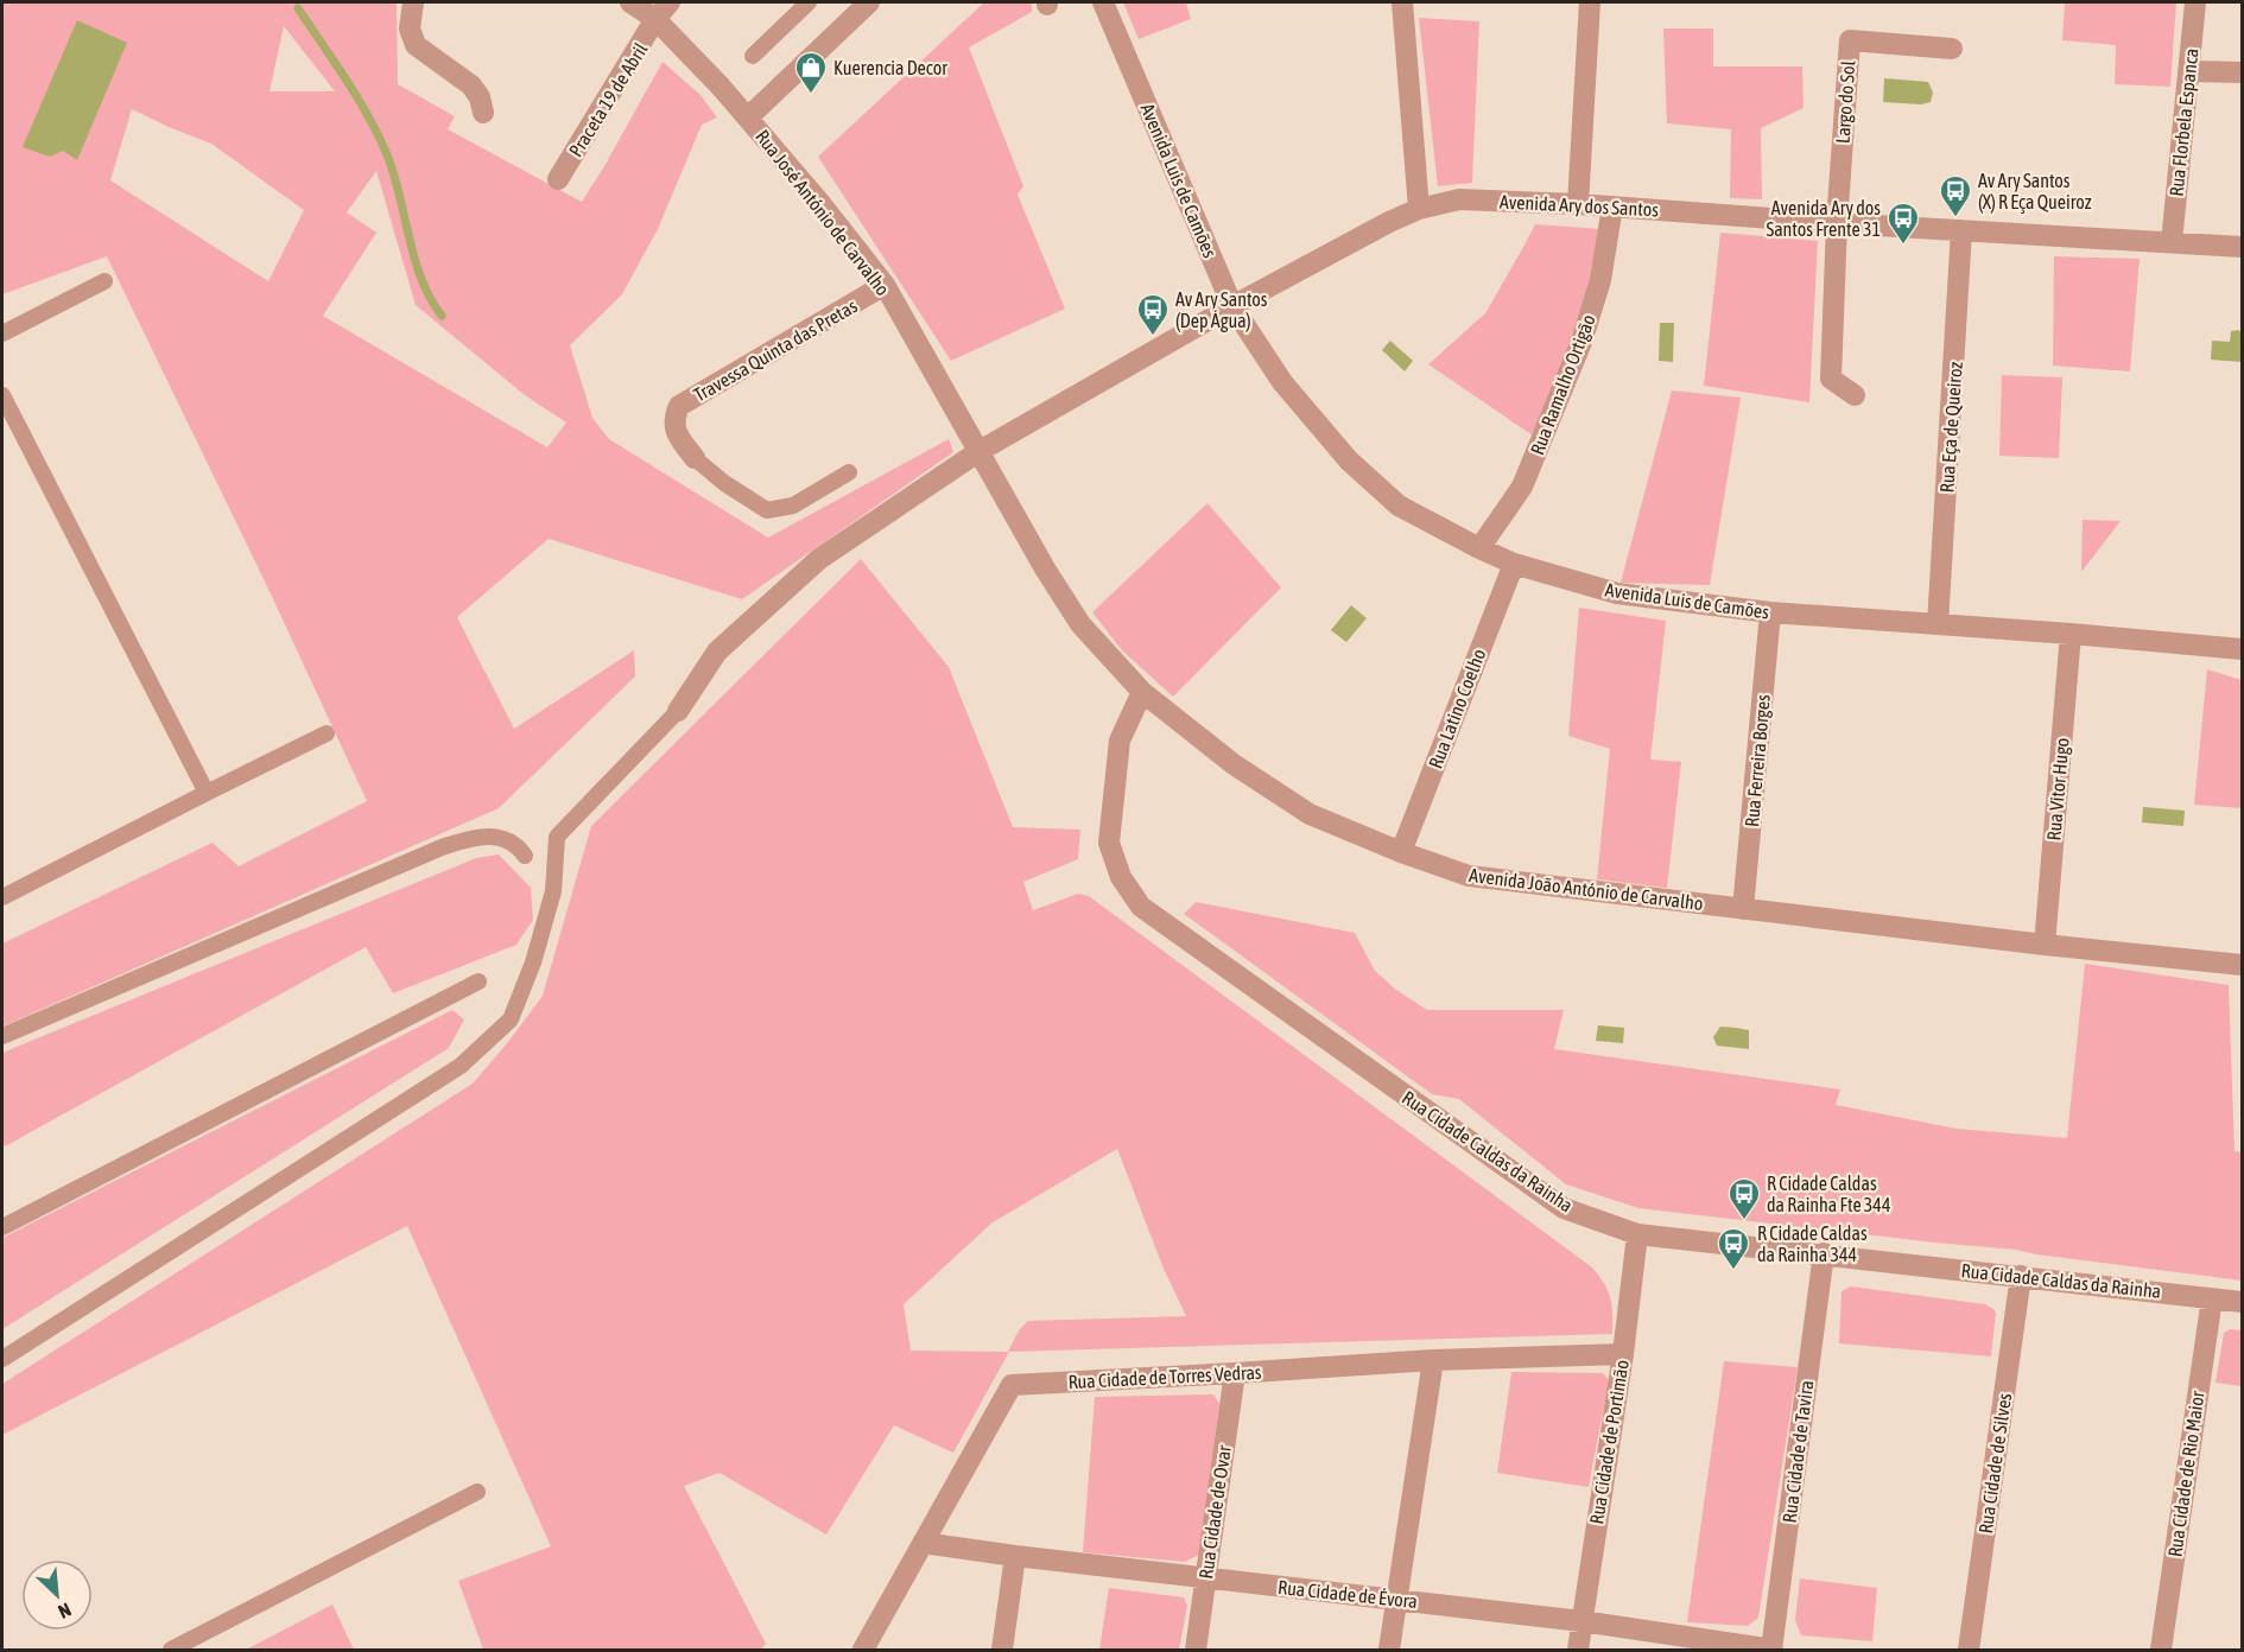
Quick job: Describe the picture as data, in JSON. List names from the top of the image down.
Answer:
{
  "streets": {
    "street": [
      "Praceta 19 de Abril",
      "Largo do Sol",
      "Rua Florbela Espanca",
      "Avenida Luis de Camões",
      "Avenida Ary dos Santos",
      "Rua José António de Carvalho",
      "Travessa Quinta das Pretas",
      "Rua Ramalho Ortigão",
      "Rua Eça de Queiroz",
      "Rua Latino Coelho",
      "Rua Ferreira Borges",
      "Rua Vitor Hugo",
      "Avenida João António de Carvalho",
      "Rua Cidade Caldas da Rainha",
      "Rua Cidade de Torres Vedras",
      "Rua Cidade de Portimão",
      "Rua Cidade de Tavira",
      "Rua Cidade de Silves",
      "Rua Cidade de Rio Maior",
      "Rua Cidade de Ovar",
      "Rua Cidade de Évora"
    ]
  },
  "crossings": [
    ["Praceta 19 de Abril", "Rua José António de Carvalho"],
    ["Largo do Sol", "Avenida Ary dos Santos"],
    ["Rua Florbela Espanca", "Avenida Ary dos Santos"],
    ["Avenida Luis de Camões", "Avenida Ary dos Santos"],
    ["Avenida Luis de Camões", "Rua Ramalho Ortigão"],
    ["Avenida Luis de Camões", "Rua Eça de Queiroz"],
    ["Avenida Luis de Camões", "Rua Latino Coelho"],
    ["Avenida Luis de Camões", "Rua Ferreira Borges"],
    ["Avenida Luis de Camões", "Rua Vitor Hugo"],
    ["Avenida Ary dos Santos", "Rua José António de Carvalho"],
    ["Avenida Ary dos Santos", "Rua Ramalho Ortigão"],
    ["Avenida Ary dos Santos", "Rua Eça de Queiroz"],
    ["Avenida Ary dos Santos", "Avenida João António de Carvalho"],
    ["Rua José António de Carvalho", "Travessa Quinta das Pretas"],
    ["Rua José António de Carvalho", "Avenida João António de Carvalho"],
    ["Rua Latino Coelho", "Avenida João António de Carvalho"],
    ["Rua Ferreira Borges", "Avenida João António de Carvalho"],
    ["Rua Vitor Hugo", "Avenida João António de Carvalho"],
    ["Avenida João António de Carvalho", "Rua Cidade Caldas da Rainha"],
    ["Rua Cidade Caldas da Rainha", "Rua Cidade de Portimão"],
    ["Rua Cidade Caldas da Rainha", "Rua Cidade de Tavira"],
    ["Rua Cidade Caldas da Rainha", "Rua Cidade de Silves"],
    ["Rua Cidade Caldas da Rainha", "Rua Cidade de Rio Maior"],
    ["Rua Cidade de Torres Vedras", "Rua Cidade de Portimão"],
    ["Rua Cidade de Torres Vedras", "Rua Cidade de Ovar"],
    ["Rua Cidade de Torres Vedras", "Rua Cidade de Évora"],
    ["Rua Cidade de Portimão", "Rua Cidade de Évora"],
    ["Rua Cidade de Tavira", "Rua Cidade de Évora"],
    ["Rua Cidade de Ovar", "Rua Cidade de Évora"]
  ],
  "places": {
    "shop": ["Kuerencia Decor"],
    "bus stop": [
      "Av Ary Santos (X) R Eça Queiroz",
      "Avenida Ary dos Santos Frente 31",
      "Av Ary Santos (Dep Água)",
      "R Cidade Caldas da Rainha Fte 344",
      "R Cidade Caldas da Rainha 344"
    ]
  },
  "north": "bottom right"
}
